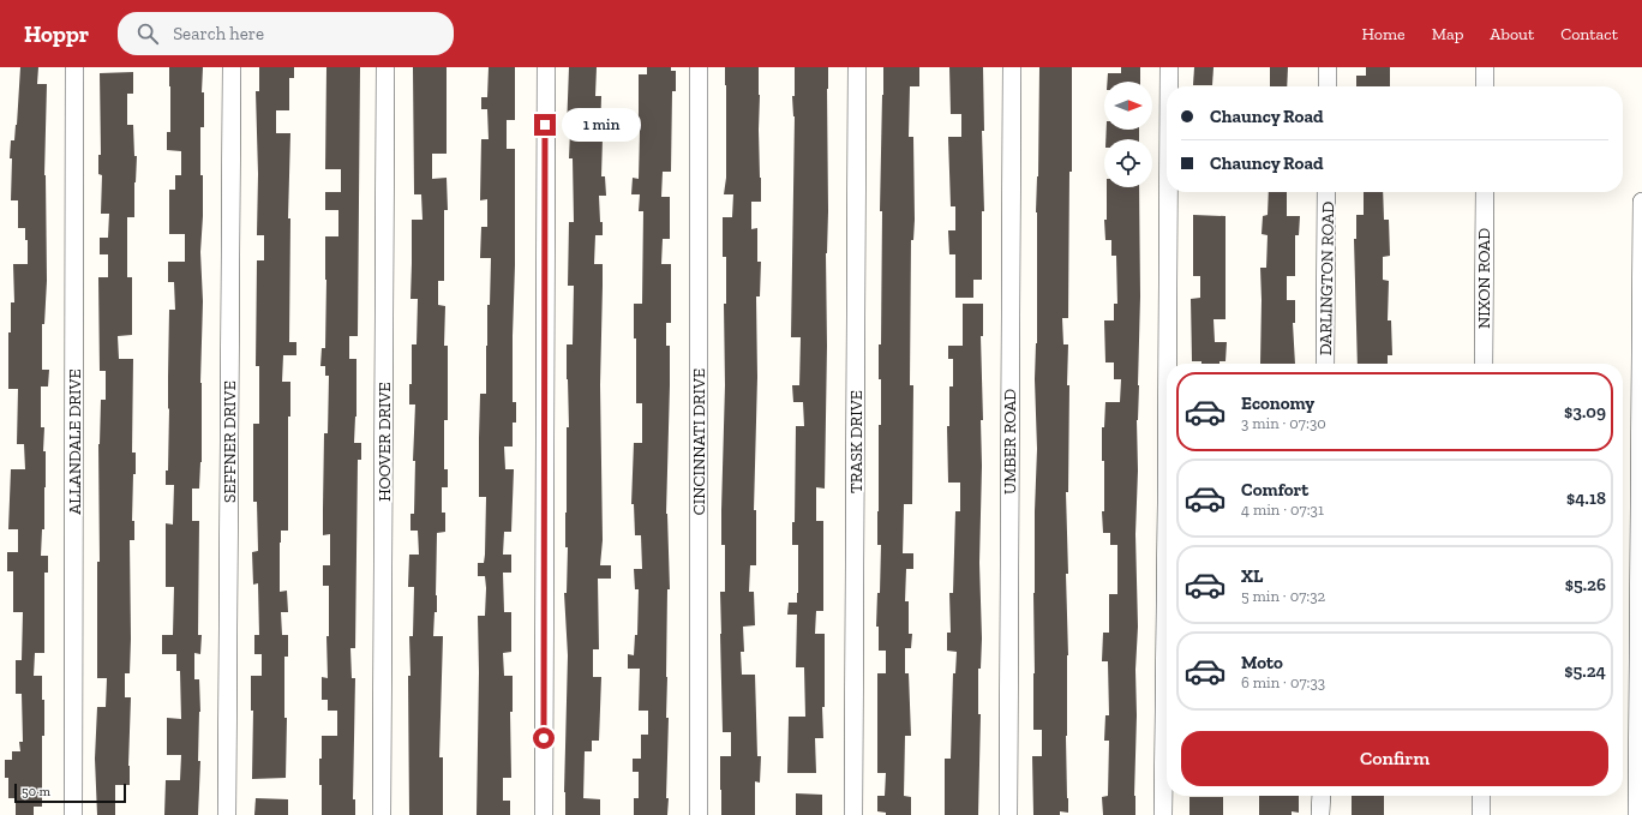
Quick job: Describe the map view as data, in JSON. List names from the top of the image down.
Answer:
{
  "streets": {
    "street": [
      "DARLINGTON ROAD",
      "NIXON ROAD",
      "ALLANDALE DRIVE",
      "SEFFNER DRIVE",
      "HOOVER DRIVE",
      "CINCINNATI DRIVE",
      "TRASK DRIVE",
      "UMBER ROAD"
    ]
  },
  "scale_bar": "50 m",
  "north": "right",
  "page": {
    "header": "Hoppr",
    "search": "Search here",
    "nav": [
      "Home",
      "Map",
      "About",
      "Contact"
    ],
    "banner": ["Chauncy Road", "Chauncy Road"],
    "bubble": "1 min",
    "list": [
      {
        "name": "Economy",
        "note": "3 min · 07:30",
        "value": "$3.09"
      },
      {
        "name": "Comfort",
        "note": "4 min · 07:31",
        "value": "$4.18"
      },
      {
        "name": "XL",
        "note": "5 min · 07:32",
        "value": "$5.26"
      },
      {
        "name": "Moto",
        "note": "6 min · 07:33",
        "value": "$5.24"
      }
    ],
    "buttons": "Confirm",
    "scale": "50 m"
  }
}
